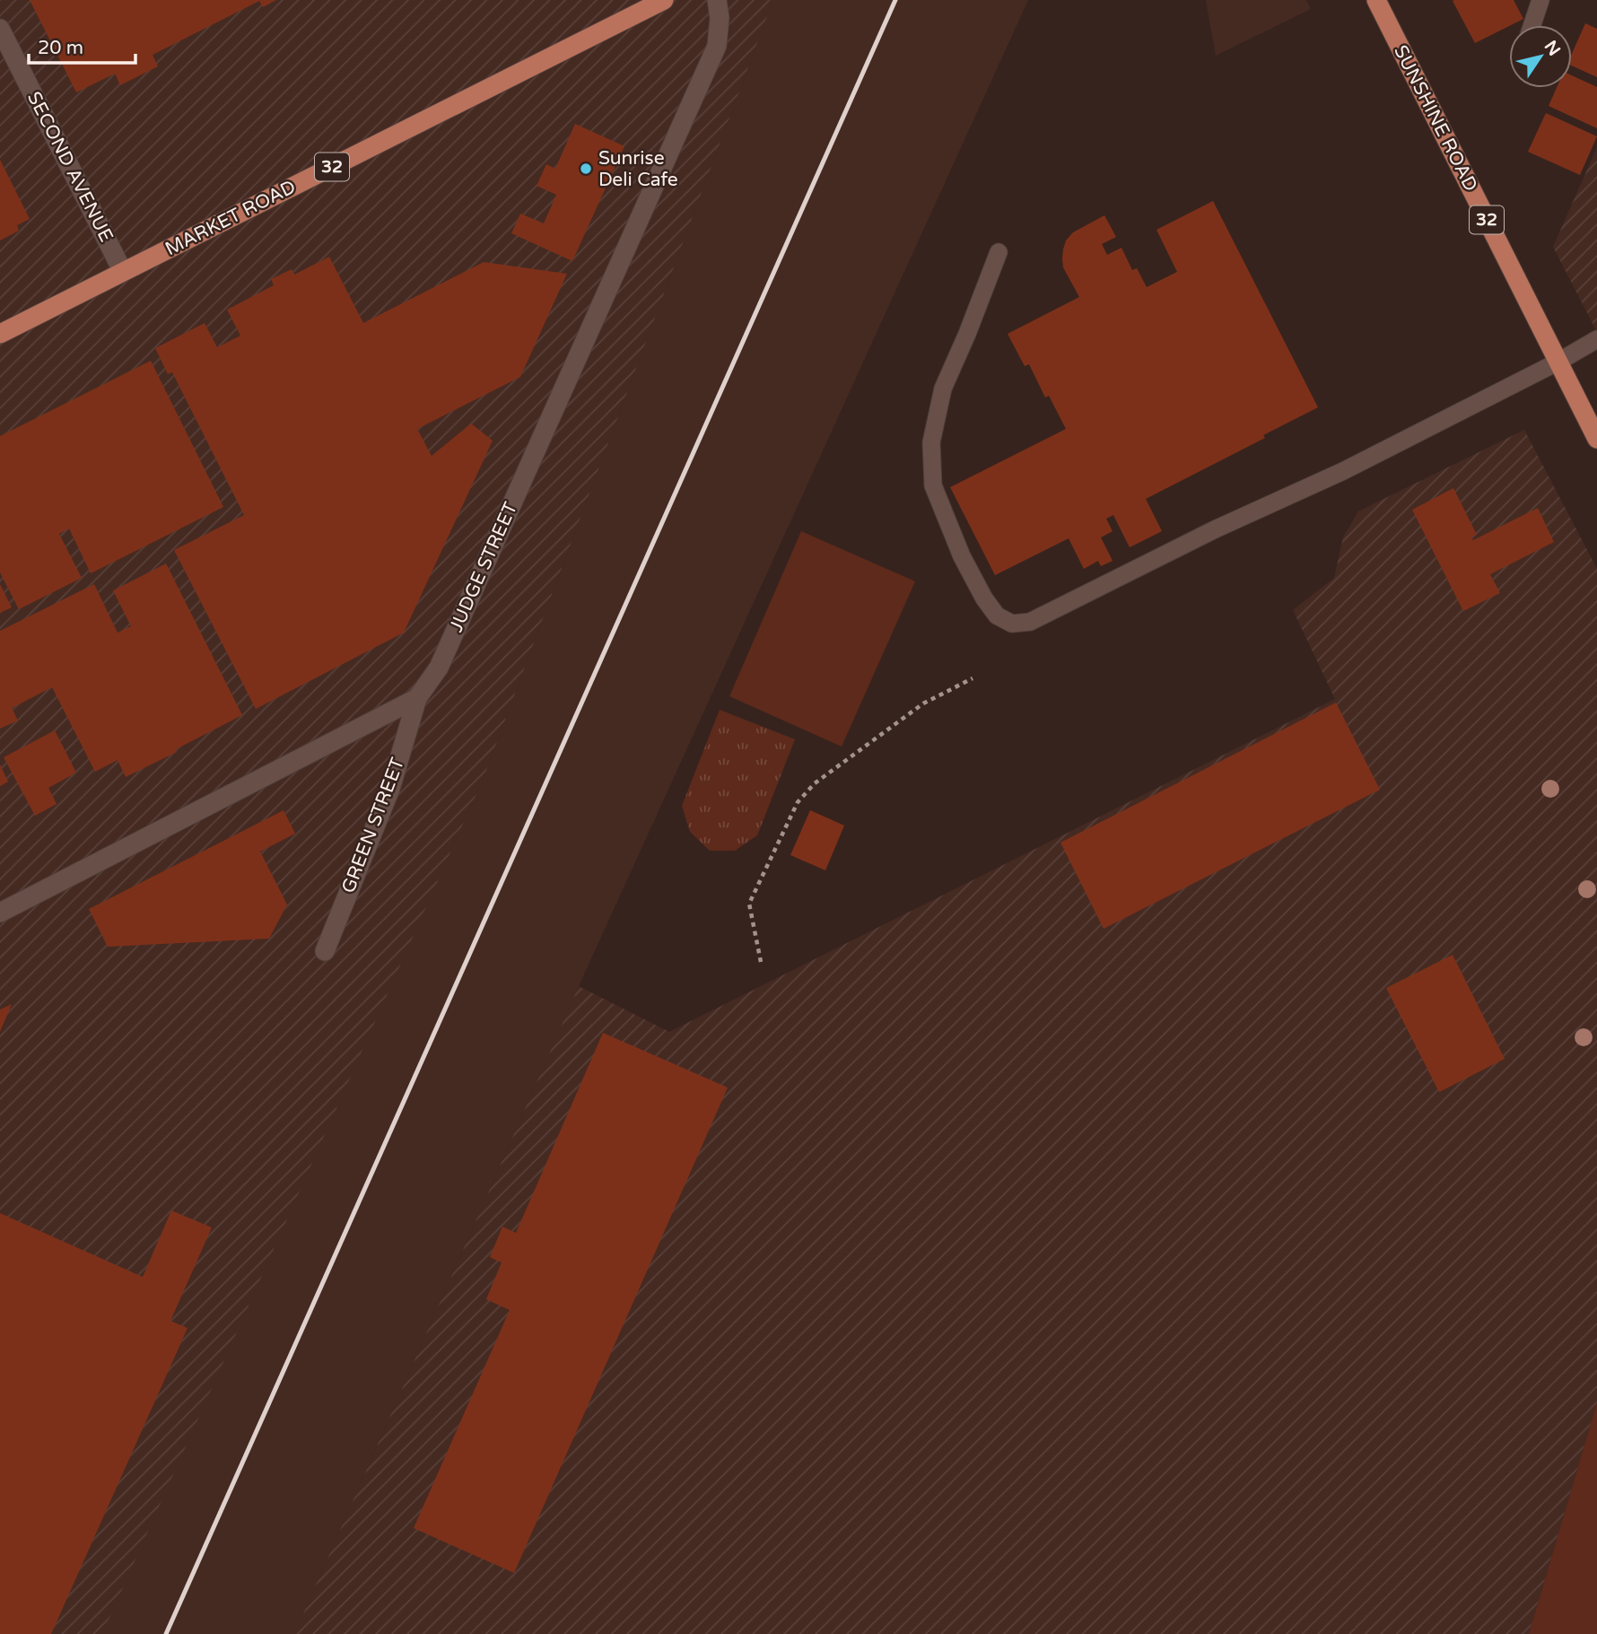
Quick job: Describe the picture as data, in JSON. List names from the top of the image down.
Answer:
{
  "streets": {
    "main road": ["SUNSHINE ROAD", "32", "MARKET ROAD"],
    "street": ["SECOND AVENUE", "JUDGE STREET", "GREEN STREET"]
  },
  "crossings": [
    ["SECOND AVENUE", "MARKET ROAD"],
    ["JUDGE STREET", "GREEN STREET"]
  ],
  "places": ["Sunrise Deli Cafe"],
  "scale_bar": "20 m",
  "north": "top right"
}
